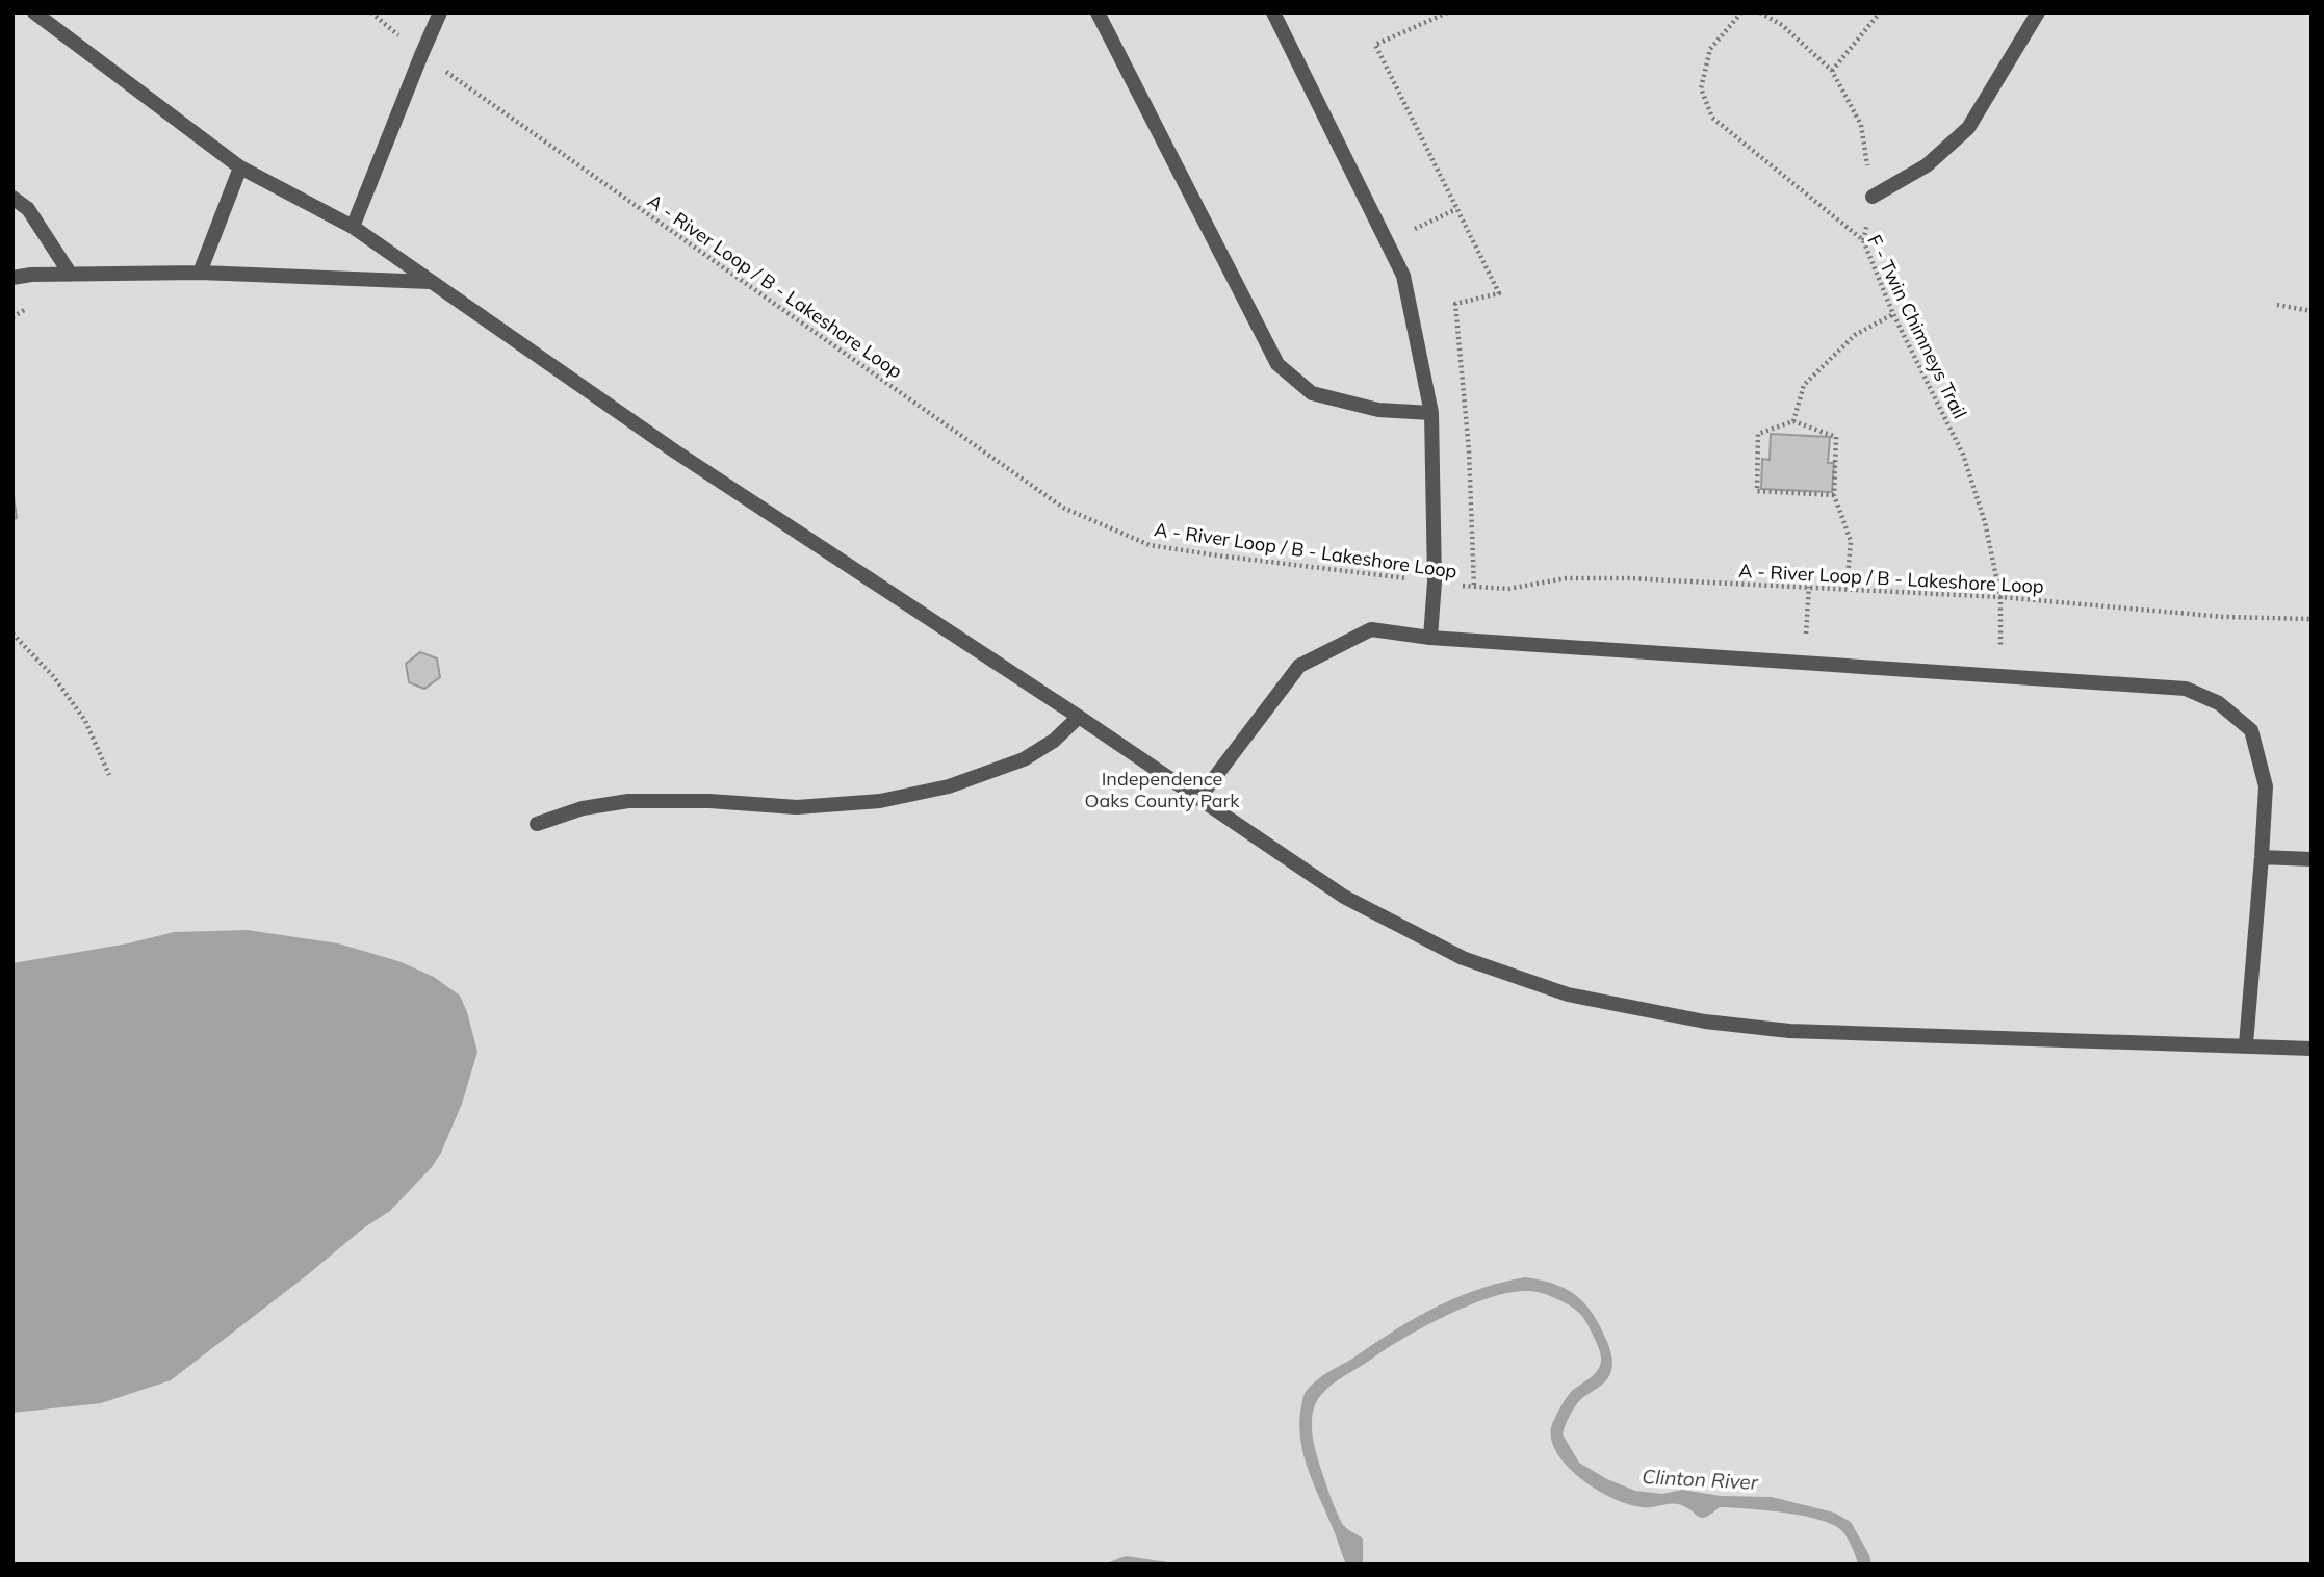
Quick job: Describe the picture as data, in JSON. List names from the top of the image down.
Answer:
{
  "streets": {
    "path": ["A - River Loop / B - Lakeshore Loop", "F - Twin Chimneys Trail"]
  },
  "crossings": [
    ["A - River Loop / B - Lakeshore Loop", "F - Twin Chimneys Trail"]
  ],
  "water": ["Clinton River"],
  "parks": ["Independence Oaks County Park"]
}
